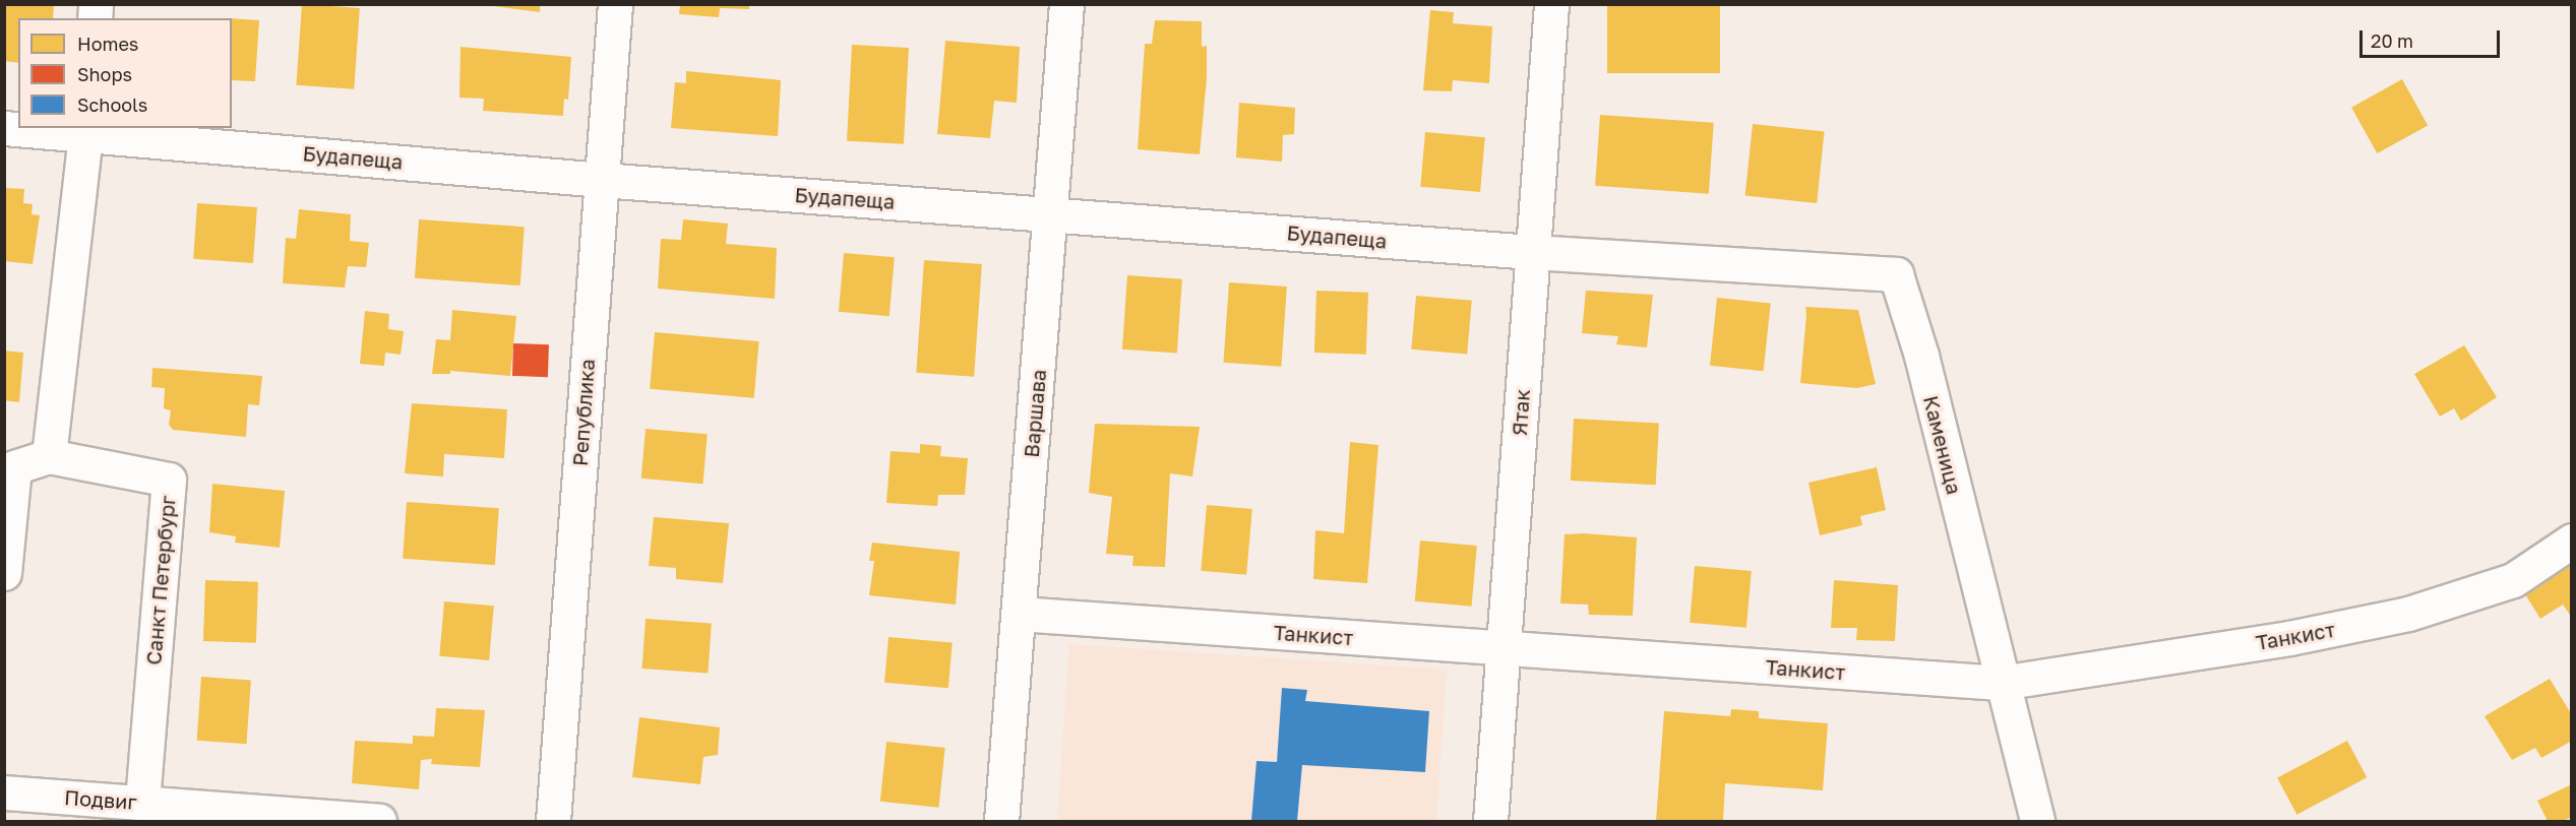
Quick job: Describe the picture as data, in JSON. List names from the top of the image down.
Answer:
{
  "streets": {
    "street": [
      "Будапеща",
      "Република",
      "Ятак",
      "Варшава",
      "Каменица",
      "Санкт Петербург",
      "Танкист",
      "Подвиг"
    ]
  },
  "crossings": [
    ["Будапеща", "Република"],
    ["Будапеща", "Ятак"],
    ["Будапеща", "Варшава"],
    ["Будапеща", "Каменица"],
    ["Ятак", "Танкист"],
    ["Варшава", "Танкист"],
    ["Каменица", "Танкист"],
    ["Санкт Петербург", "Подвиг"]
  ],
  "legend": ["Homes", "Shops", "Schools"],
  "scale_bar": "20 m"
}
